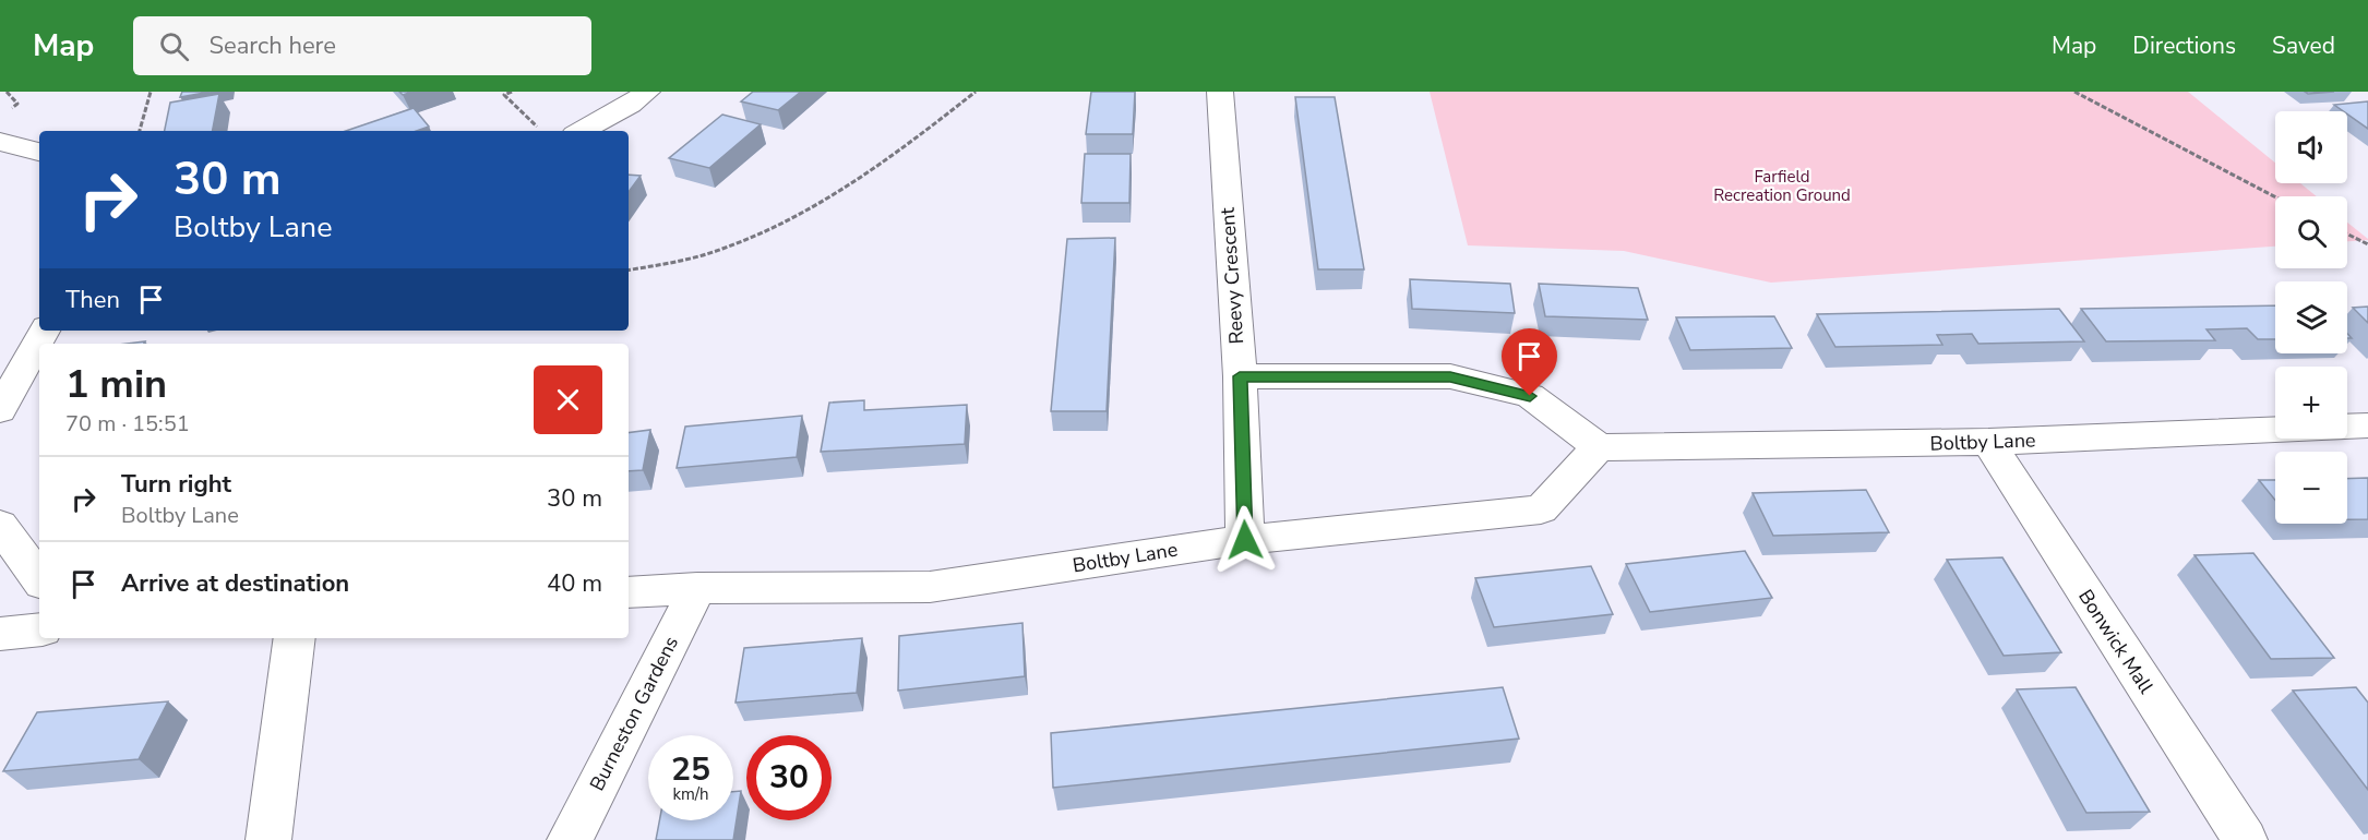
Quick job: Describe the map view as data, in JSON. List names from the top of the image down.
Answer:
{
  "streets": {
    "street": [
      "Reevy Crescent",
      "Boltby Lane",
      "Bonwick Mall",
      "Burneston Gardens"
    ]
  },
  "crossings": [
    ["Reevy Crescent", "Boltby Lane"],
    ["Boltby Lane", "Bonwick Mall"],
    ["Boltby Lane", "Burneston Gardens"]
  ],
  "parks": ["Farfield Recreation Ground"],
  "page": {
    "header": "Map",
    "search": "Search here",
    "nav": ["Map", "Directions", "Saved"],
    "map_buttons": ["+", "−"],
    "turn": ["30 m", "Boltby Lane"],
    "then": "Then",
    "heading": ["1 min", "70 m · 15:51"],
    "list": [
      {
        "name": "Turn right",
        "note": "Boltby Lane",
        "value": "30 m"
      },
      {
        "name": "Arrive at destination",
        "value": "40 m"
      }
    ],
    "speed": "25 km/h",
    "limit": "30"
  }
}
